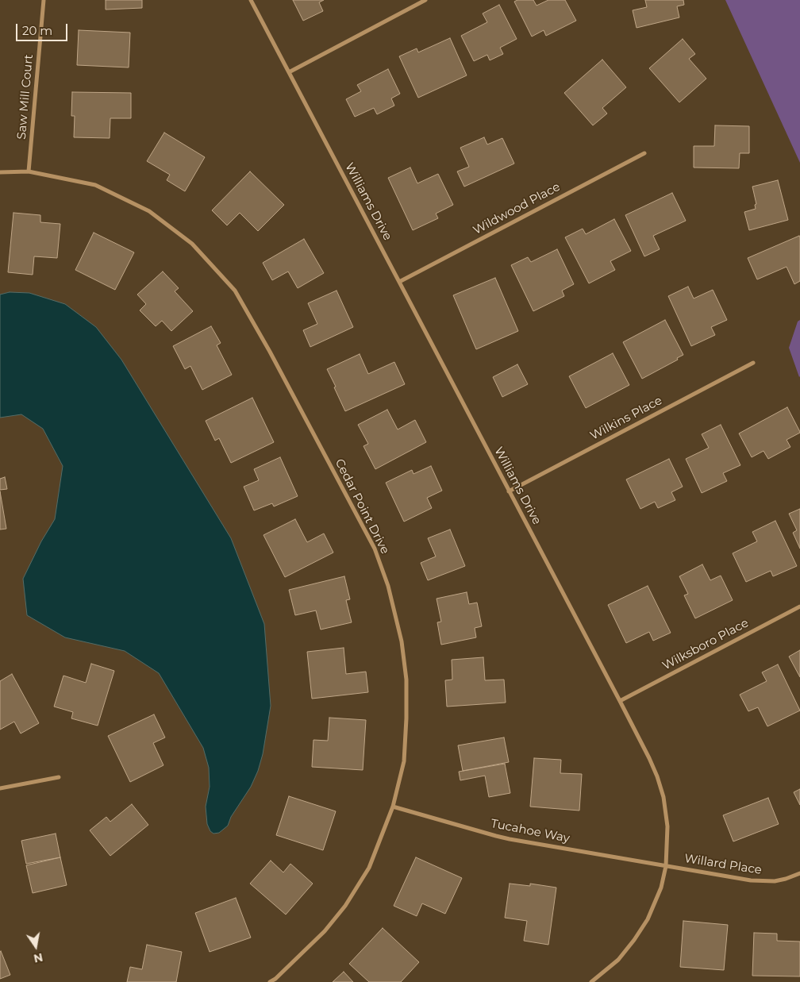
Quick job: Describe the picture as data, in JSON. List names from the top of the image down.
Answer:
{
  "streets": {
    "street": [
      "Saw Mill Court",
      "Williams Drive",
      "Wildwood Place",
      "Wilkins Place",
      "Cedar Point Drive",
      "Wilksboro Place",
      "Tucahoe Way",
      "Willard Place"
    ]
  },
  "crossings": [
    ["Saw Mill Court", "Cedar Point Drive"],
    ["Williams Drive", "Wildwood Place"],
    ["Williams Drive", "Wilkins Place"],
    ["Williams Drive", "Wilksboro Place"],
    ["Williams Drive", "Tucahoe Way"],
    ["Williams Drive", "Willard Place"],
    ["Cedar Point Drive", "Tucahoe Way"],
    ["Tucahoe Way", "Willard Place"]
  ],
  "scale_bar": "20 m",
  "north": "bottom"
}
